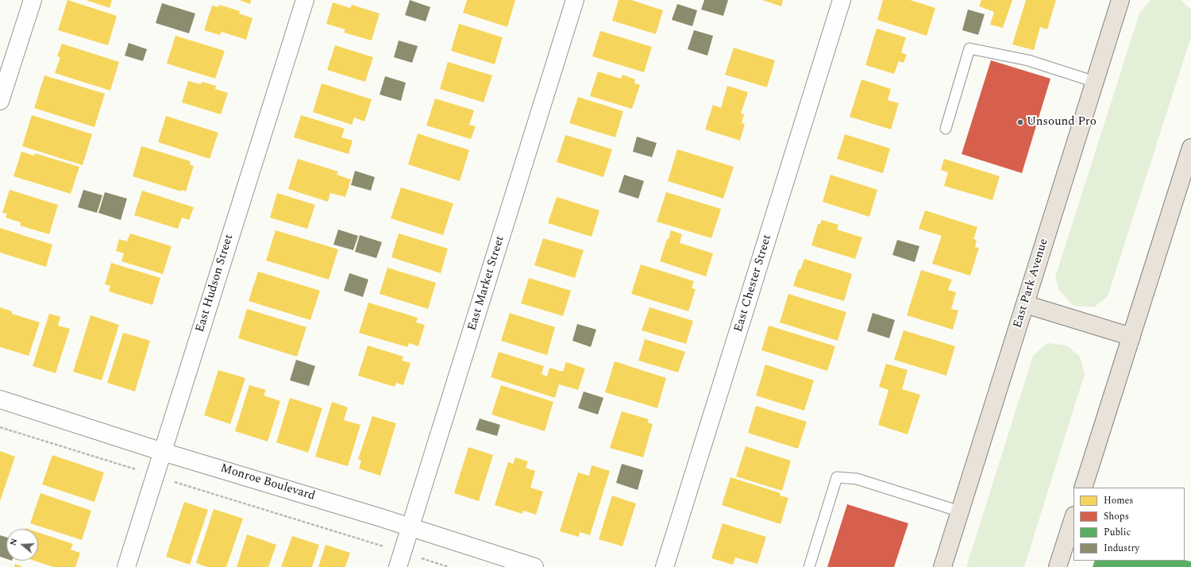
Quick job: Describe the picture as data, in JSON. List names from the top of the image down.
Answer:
{
  "streets": {
    "highway": ["East Park Avenue"],
    "street": [
      "East Hudson Street",
      "East Market Street",
      "East Chester Street",
      "Monroe Boulevard"
    ]
  },
  "crossings": [
    ["East Hudson Street", "Monroe Boulevard"],
    ["East Market Street", "Monroe Boulevard"]
  ],
  "places": ["Unsound Pro"],
  "legend": [
    "Homes",
    "Shops",
    "Public",
    "Industry"
  ],
  "north": "left"
}
